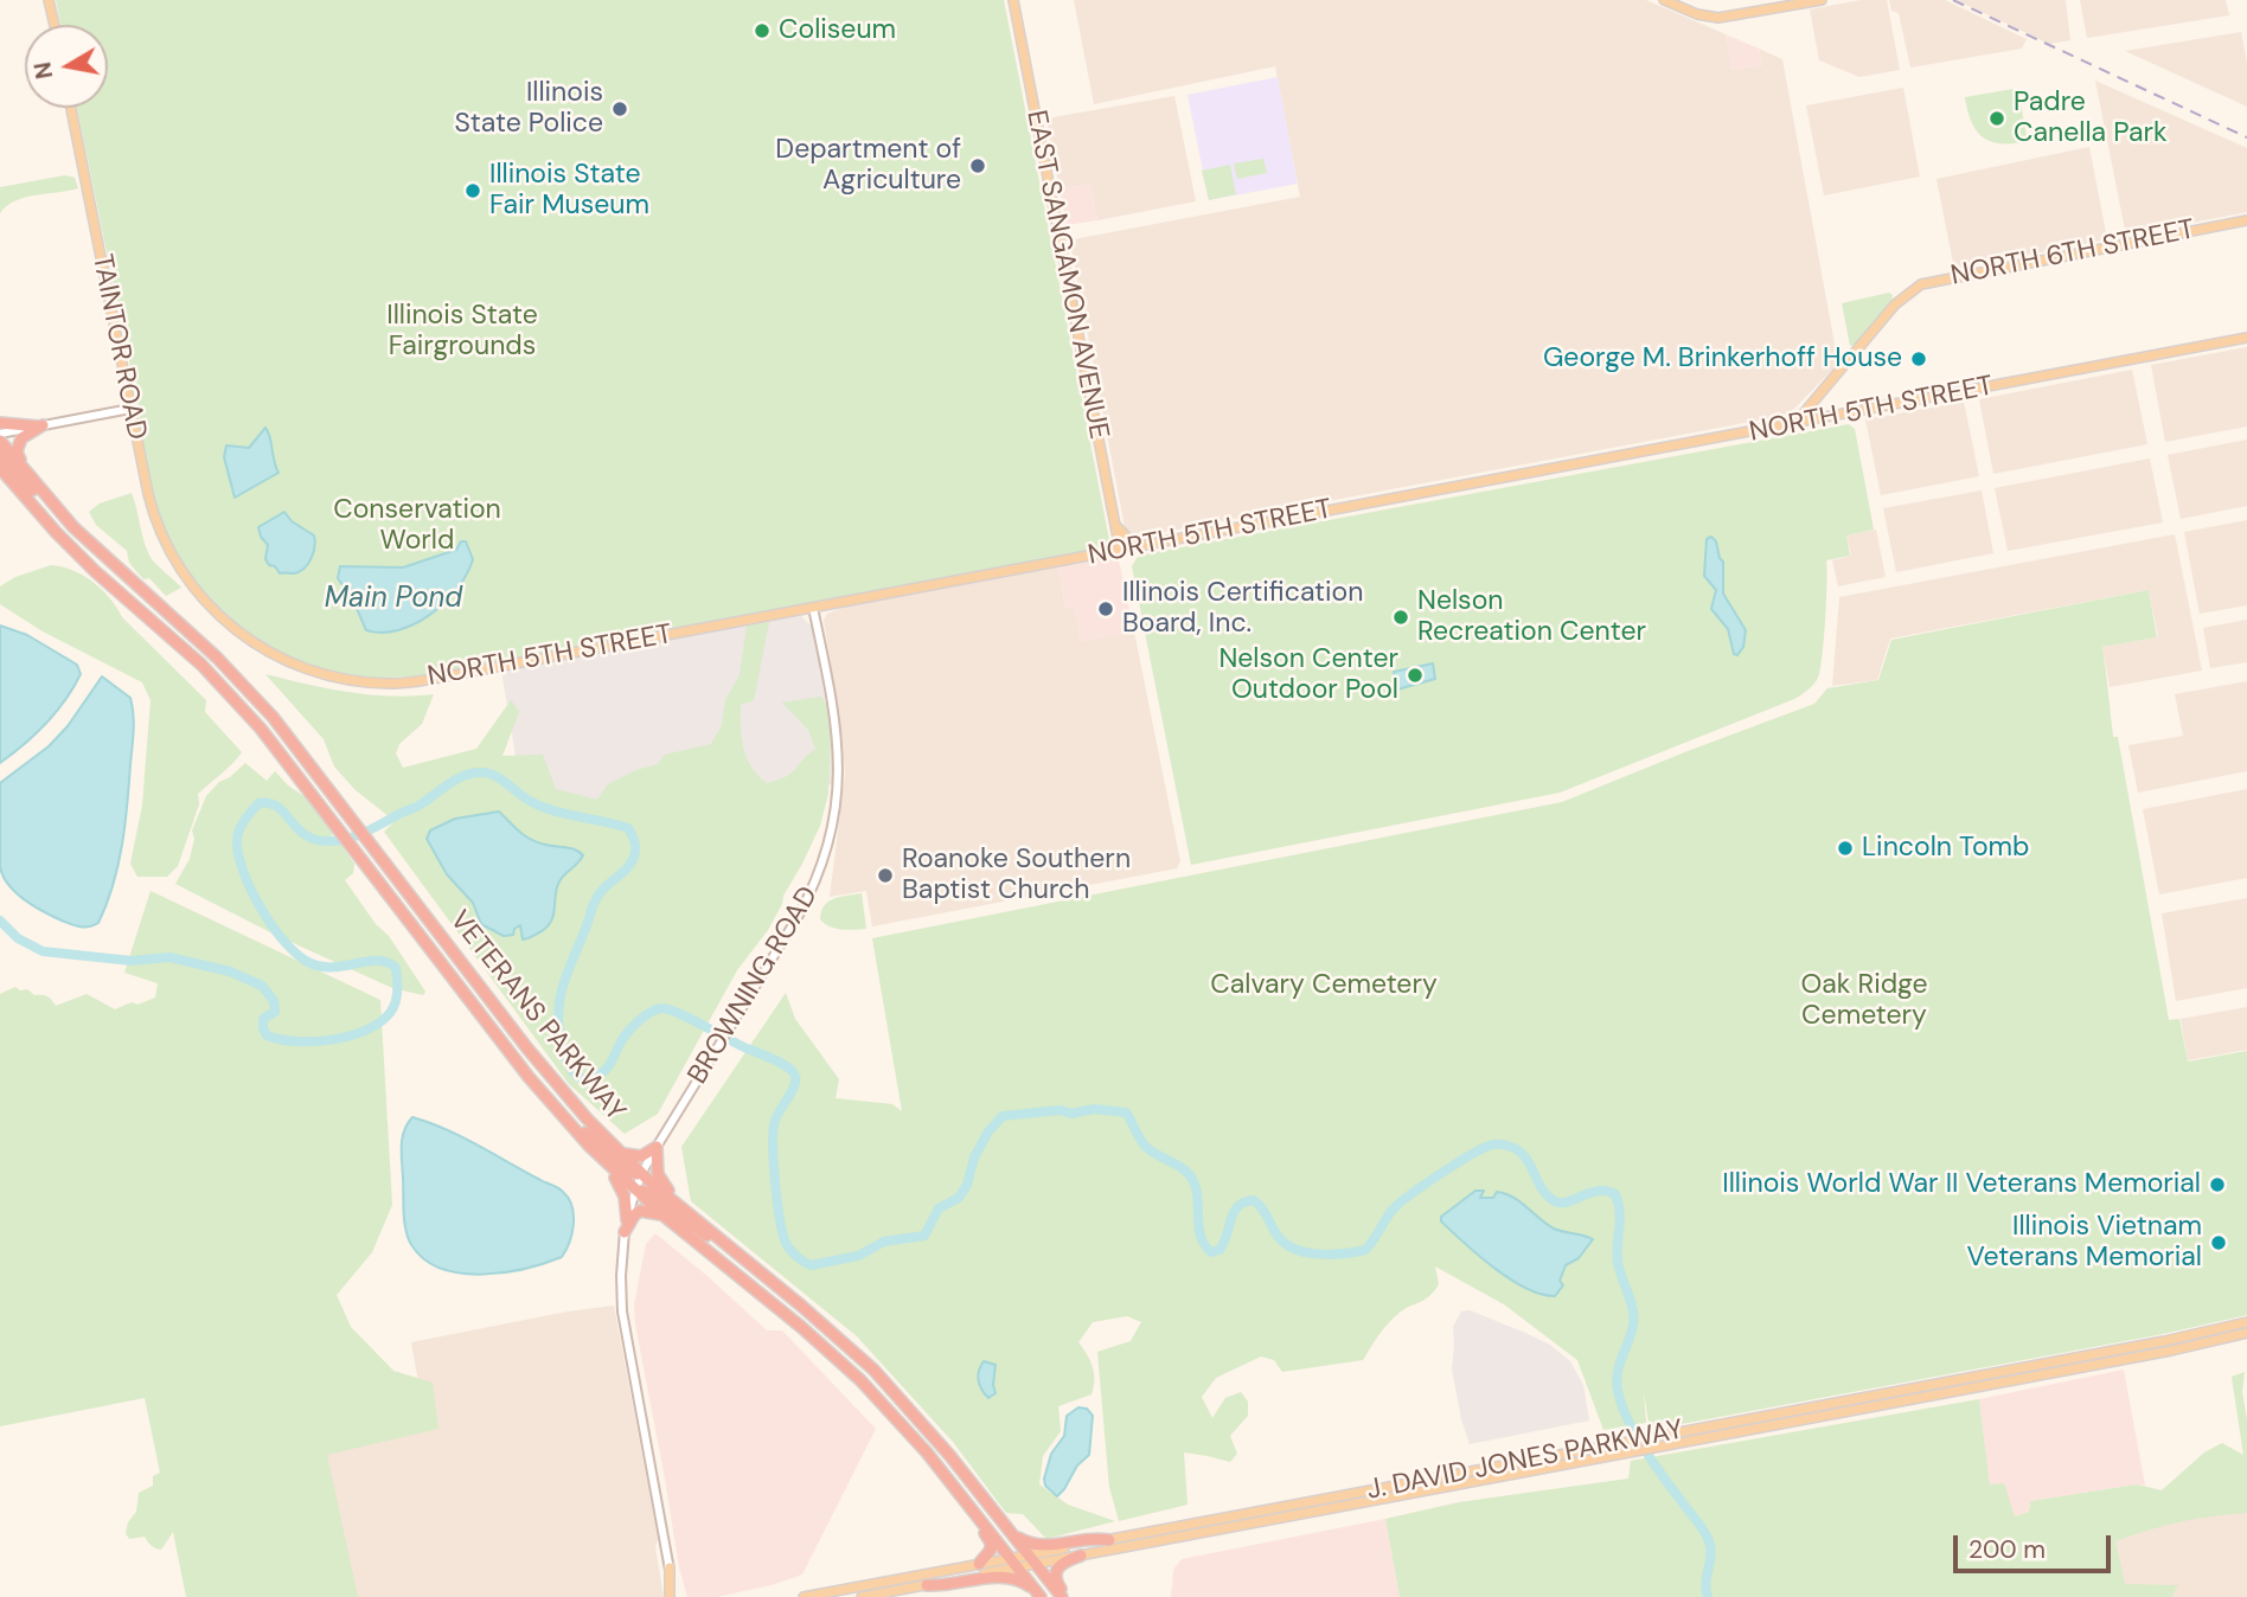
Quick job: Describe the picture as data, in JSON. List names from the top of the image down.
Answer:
{
  "streets": {
    "highway": ["VETERANS PARKWAY"],
    "main road": [
      "NORTH 6TH STREET",
      "EAST SANGAMON AVENUE",
      "TAINTOR ROAD",
      "NORTH 5TH STREET",
      "J. DAVID JONES PARKWAY"
    ],
    "street": ["BROWNING ROAD"]
  },
  "crossings": [
    ["EAST SANGAMON AVENUE", "NORTH 5TH STREET"],
    ["TAINTOR ROAD", "NORTH 5TH STREET"],
    ["NORTH 5TH STREET", "BROWNING ROAD"],
    ["BROWNING ROAD", "VETERANS PARKWAY"],
    ["VETERANS PARKWAY", "J. DAVID JONES PARKWAY"]
  ],
  "water": ["Main Pond"],
  "parks": [
    "Illinois State Fairgrounds",
    "Conservation World",
    "Calvary Cemetery",
    "Oak Ridge Cemetery"
  ],
  "places": [
    "Coliseum",
    "Illinois State Police",
    "Padre Canella Park",
    "Department of Agriculture",
    "Illinois State Fair Museum",
    "George M. Brinkerhoff House",
    "Illinois Certification Board, Inc.",
    "Nelson Recreation Center",
    "Nelson Center Outdoor Pool",
    "Lincoln Tomb",
    "Roanoke Southern Baptist Church",
    "Illinois World War II Veterans Memorial",
    "Illinois Vietnam Veterans Memorial"
  ],
  "scale_bar": "200 m",
  "north": "left"
}
